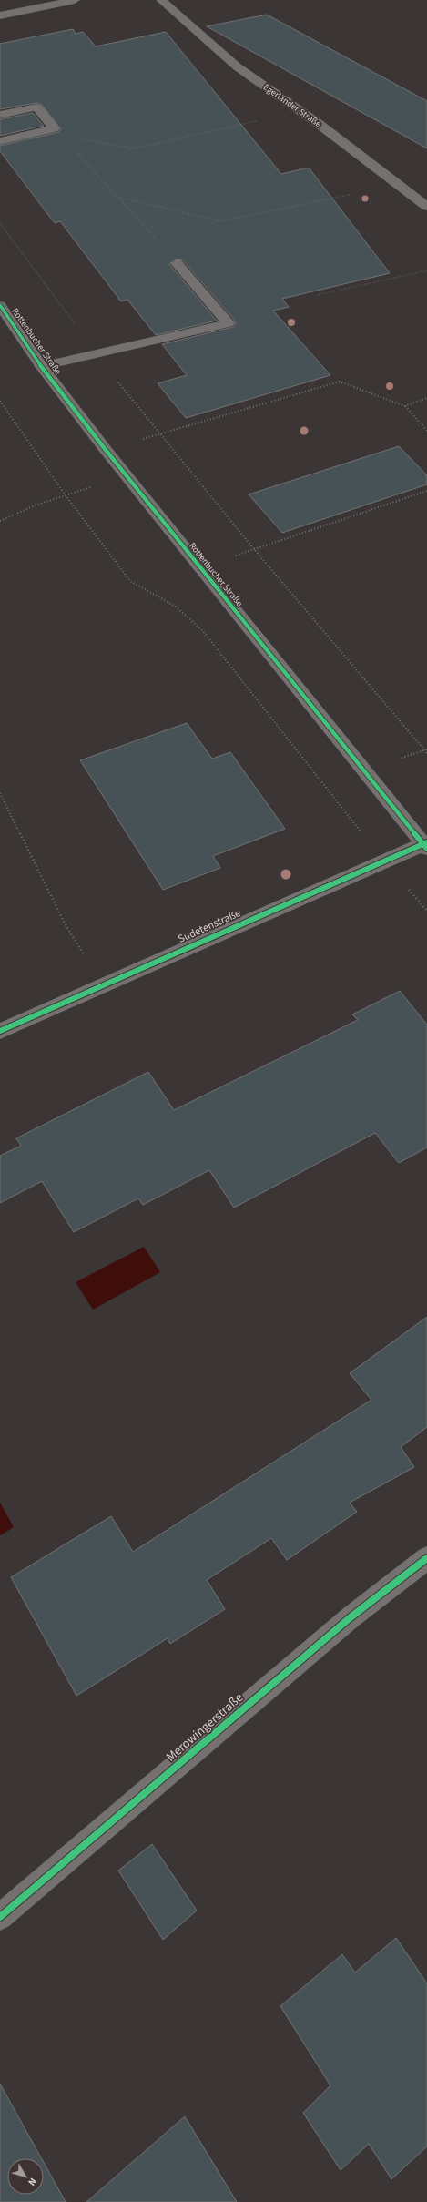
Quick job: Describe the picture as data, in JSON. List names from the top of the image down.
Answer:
{
  "streets": {
    "street": [
      "Egerländer Straße",
      "Rottenbucher Straße",
      "Sudetenstraße",
      "Merowingerstraße"
    ]
  },
  "crossings": [
    ["Rottenbucher Straße", "Sudetenstraße"]
  ],
  "north": "bottom right"
}
